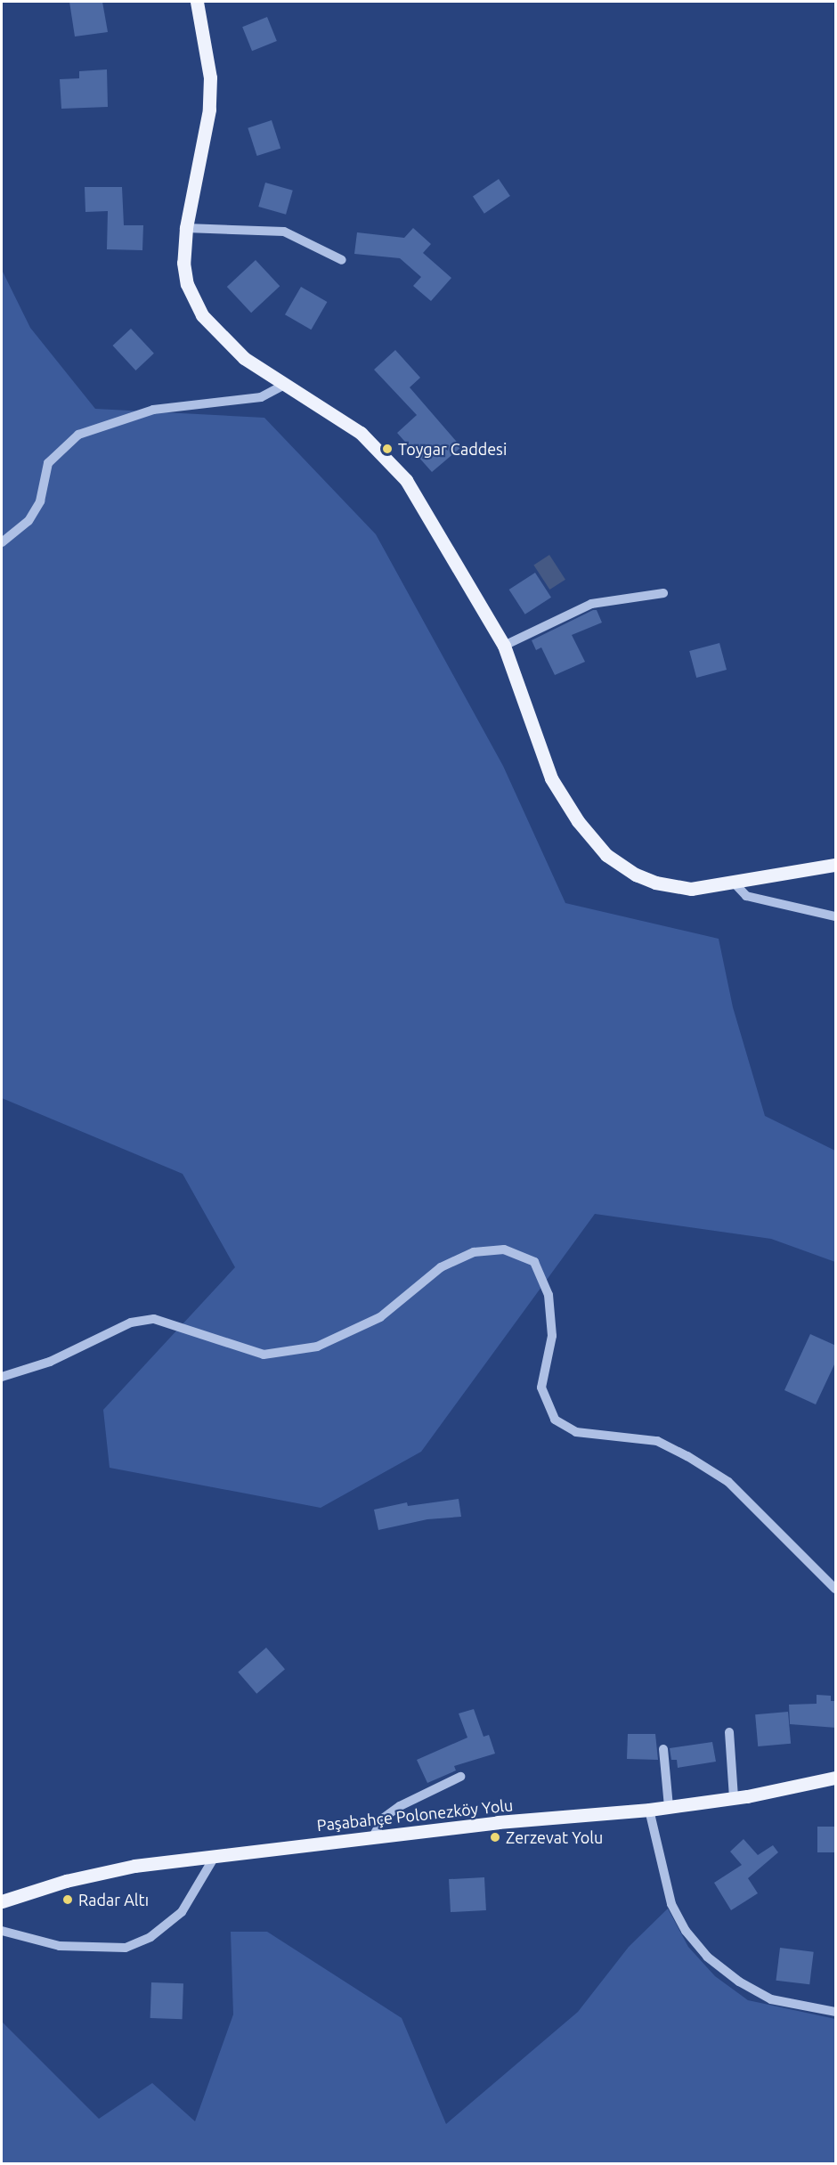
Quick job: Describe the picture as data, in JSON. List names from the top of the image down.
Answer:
{
  "streets": {
    "main road": ["Paşabahçe Polonezköy Yolu"]
  },
  "places": ["Toygar Caddesi", "Zerzevat Yolu", "Radar Altı"]
}
